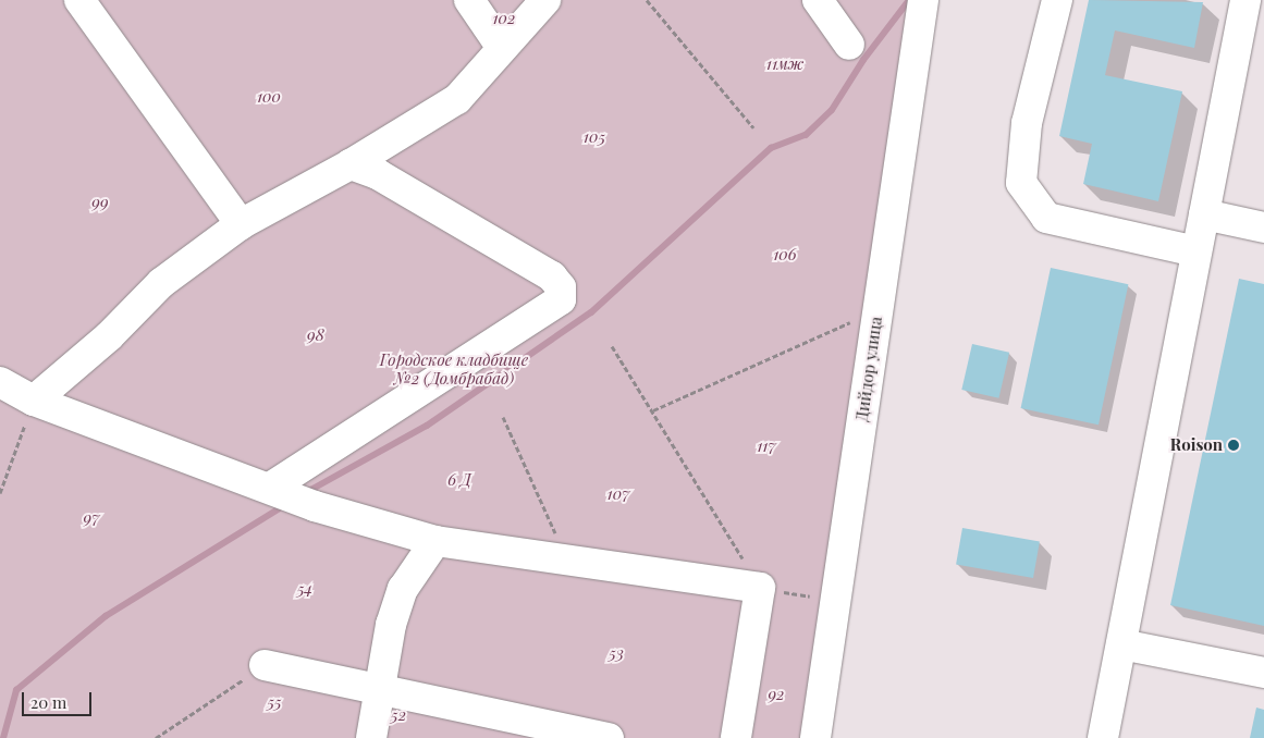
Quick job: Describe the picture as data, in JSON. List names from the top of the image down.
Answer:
{
  "streets": {
    "street": ["Дийдор улица"]
  },
  "parks": [
    "102",
    "11мж",
    "100",
    "105",
    "99",
    "106",
    "98",
    "Городское кладбище №2 (Домбрабад)",
    "117",
    "6 Д",
    "107",
    "97",
    "54",
    "53",
    "92",
    "55",
    "52"
  ],
  "places": ["Roison"],
  "scale_bar": "20 m"
}
